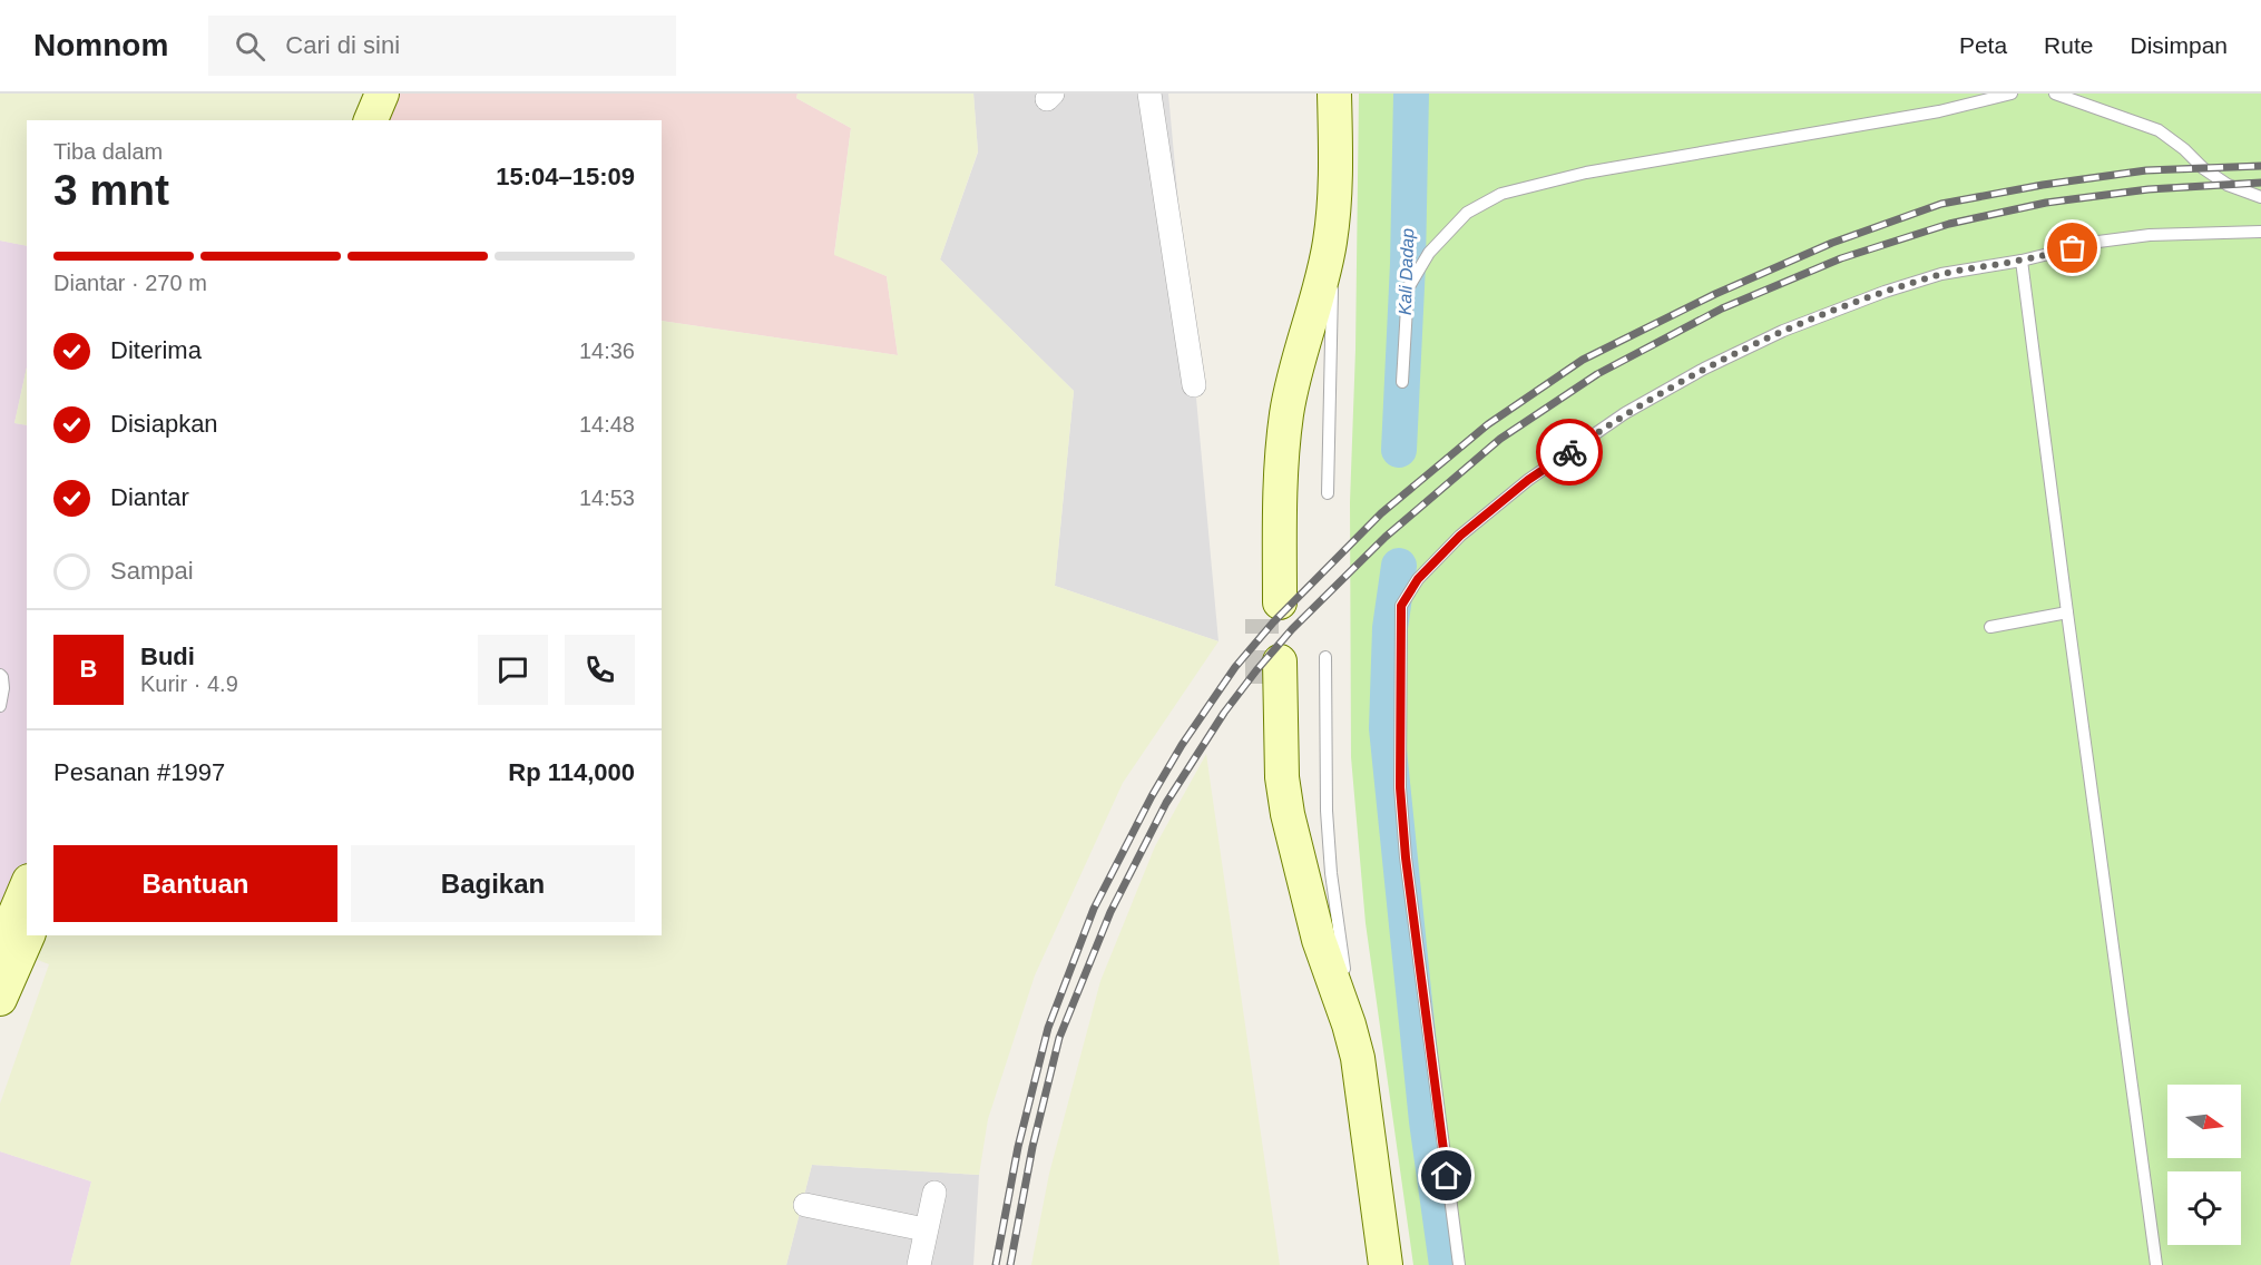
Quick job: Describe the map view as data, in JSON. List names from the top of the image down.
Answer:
{
  "water": ["Kali Dadap"],
  "north": "right",
  "page": {
    "header": "Nomnom",
    "search": "Cari di sini",
    "nav": ["Peta", "Rute", "Disimpan"],
    "heading": ["3 mnt", "Tiba dalam", "15:04–15:09"],
    "panel": [
      "Budi",
      "Kurir · 4.9",
      "Pesanan #1997",
      "Rp 114,000"
    ],
    "bar": "Diantar · 270 m",
    "list": [
      ["Diterima", "14:36"],
      ["Disiapkan", "14:48"],
      ["Diantar", "14:53"],
      "Sampai"
    ],
    "round": "B",
    "buttons": ["Bantuan", "Bagikan"]
  }
}
